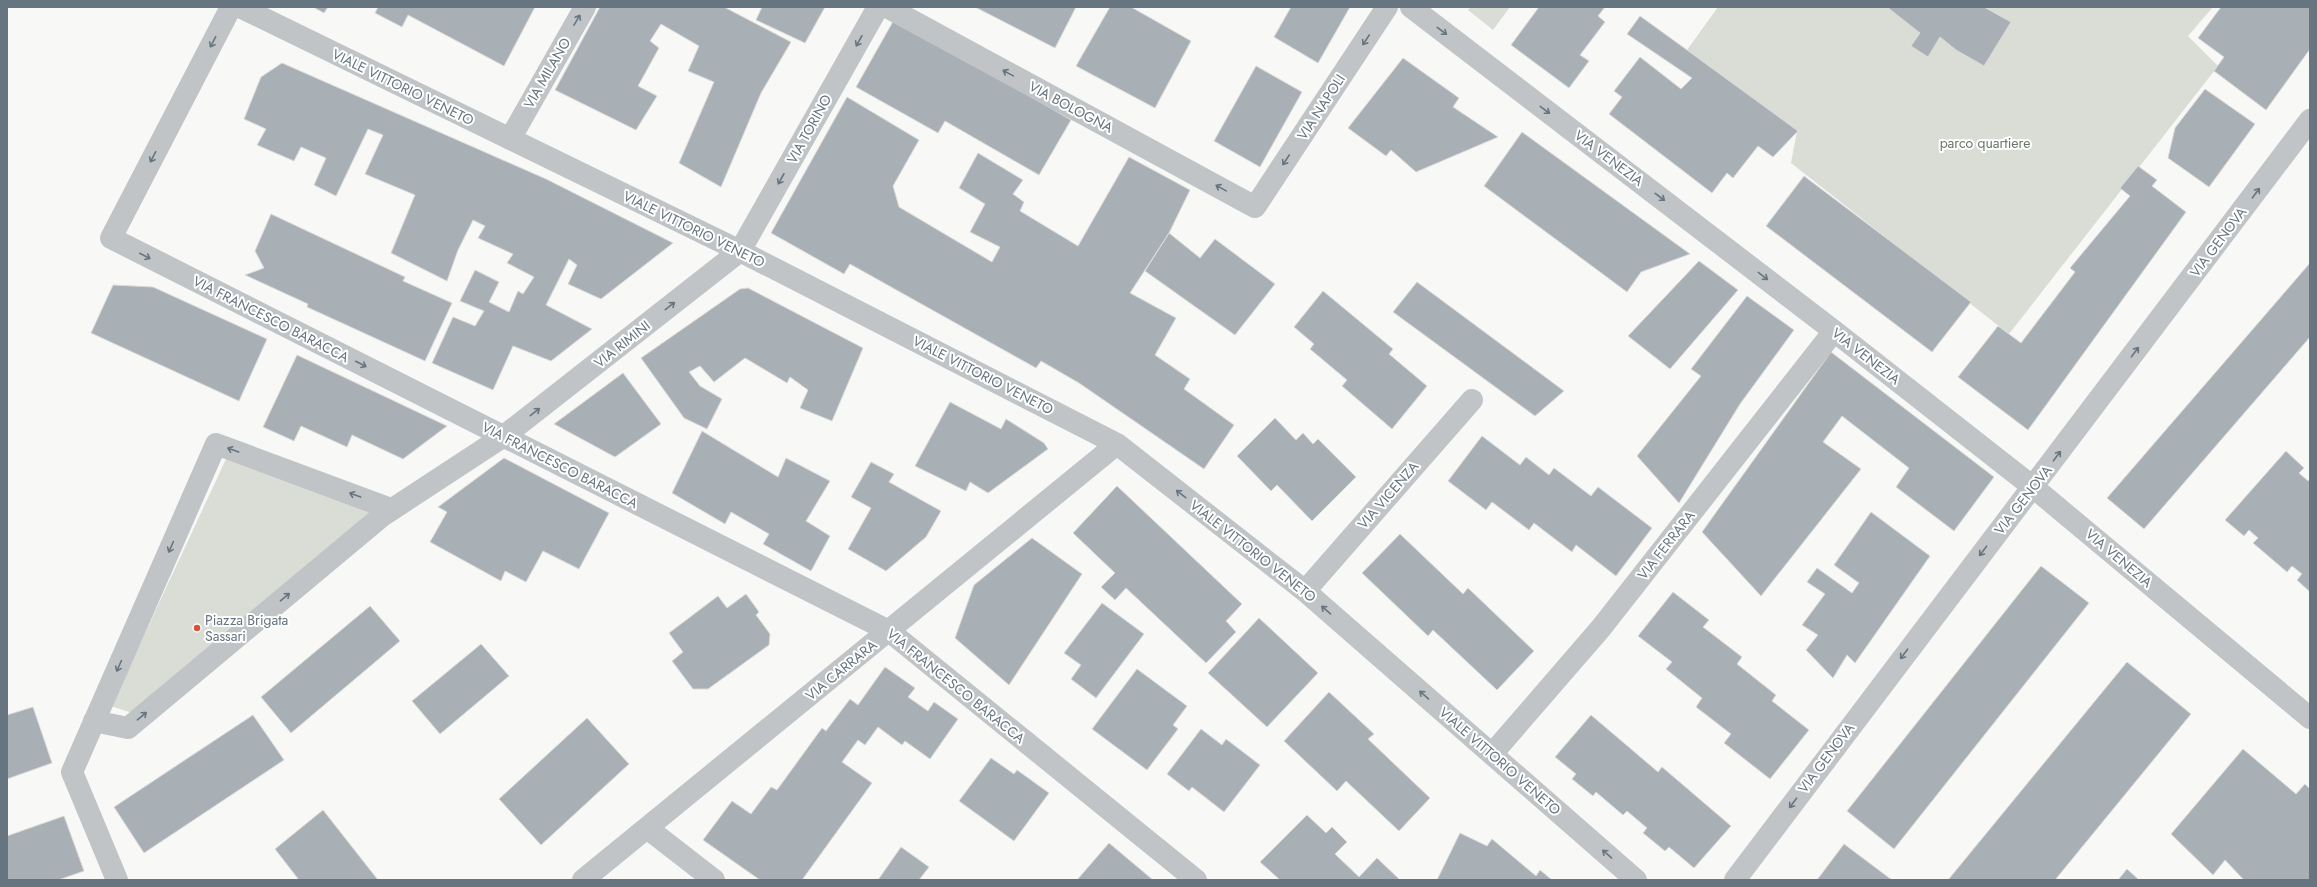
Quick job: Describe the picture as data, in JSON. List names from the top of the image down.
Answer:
{
  "streets": {
    "street": [
      "VIA MILANO",
      "VIALE VITTORIO VENETO",
      "VIA BOLOGNA",
      "VIA NAPOLI",
      "VIA TORINO",
      "VIA VENEZIA",
      "VIA GENOVA",
      "VIA FRANCESCO BARACCA",
      "VIA RIMINI",
      "VIA VICENZA",
      "VIA FERRARA",
      "VIA CARRARA"
    ]
  },
  "crossings": [
    ["VIA MILANO", "VIALE VITTORIO VENETO"],
    ["VIALE VITTORIO VENETO", "VIA TORINO"],
    ["VIALE VITTORIO VENETO", "VIA RIMINI"],
    ["VIALE VITTORIO VENETO", "VIA VICENZA"],
    ["VIALE VITTORIO VENETO", "VIA FERRARA"],
    ["VIALE VITTORIO VENETO", "VIA CARRARA"],
    ["VIA BOLOGNA", "VIA NAPOLI"],
    ["VIA TORINO", "VIA RIMINI"],
    ["VIA VENEZIA", "VIA GENOVA"],
    ["VIA VENEZIA", "VIA FERRARA"],
    ["VIA FRANCESCO BARACCA", "VIA RIMINI"],
    ["VIA FRANCESCO BARACCA", "VIA CARRARA"]
  ],
  "one_way": [
    "VIA MILANO",
    "VIALE VITTORIO VENETO",
    "VIA BOLOGNA",
    "VIA NAPOLI",
    "VIA TORINO",
    "VIA VENEZIA",
    "VIA RIMINI"
  ],
  "parks": ["parco quartiere"],
  "places": ["Piazza Brigata Sassari"]
}
